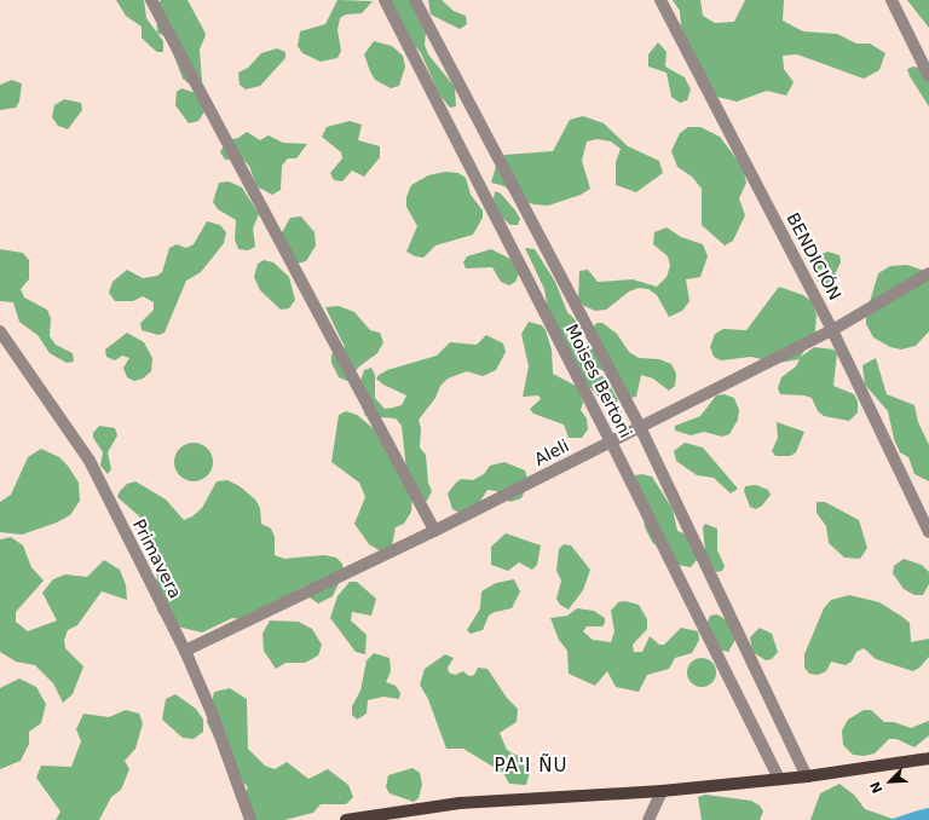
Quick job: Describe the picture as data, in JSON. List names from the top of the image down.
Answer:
{
  "streets": {
    "street": [
      "BENDICIÓN",
      "Moises Bertoni",
      "Aleli",
      "Primavera"
    ]
  },
  "crossings": [
    ["BENDICIÓN", "Aleli"],
    ["Moises Bertoni", "Aleli"],
    ["Aleli", "Primavera"]
  ],
  "districts": ["PA'I ÑU"],
  "north": "bottom left"
}
